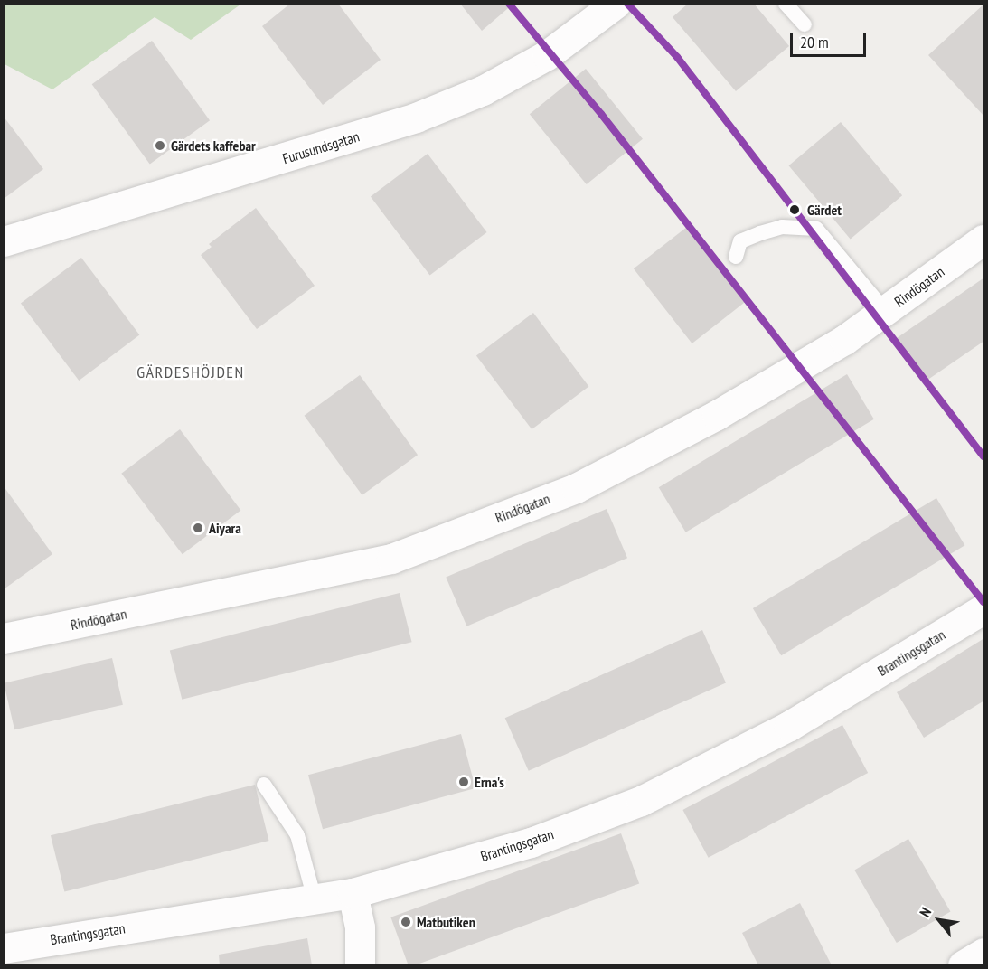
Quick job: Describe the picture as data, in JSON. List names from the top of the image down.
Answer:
{
  "streets": {
    "street": ["Furusundsgatan", "Rindögatan", "Brantingsgatan"]
  },
  "districts": ["GÄRDESHÖJDEN"],
  "places": [
    "Gärdets kaffebar",
    "Gärdet",
    "Aiyara",
    "Erna's",
    "Matbutiken"
  ],
  "scale_bar": "20 m",
  "north": "top left"
}
